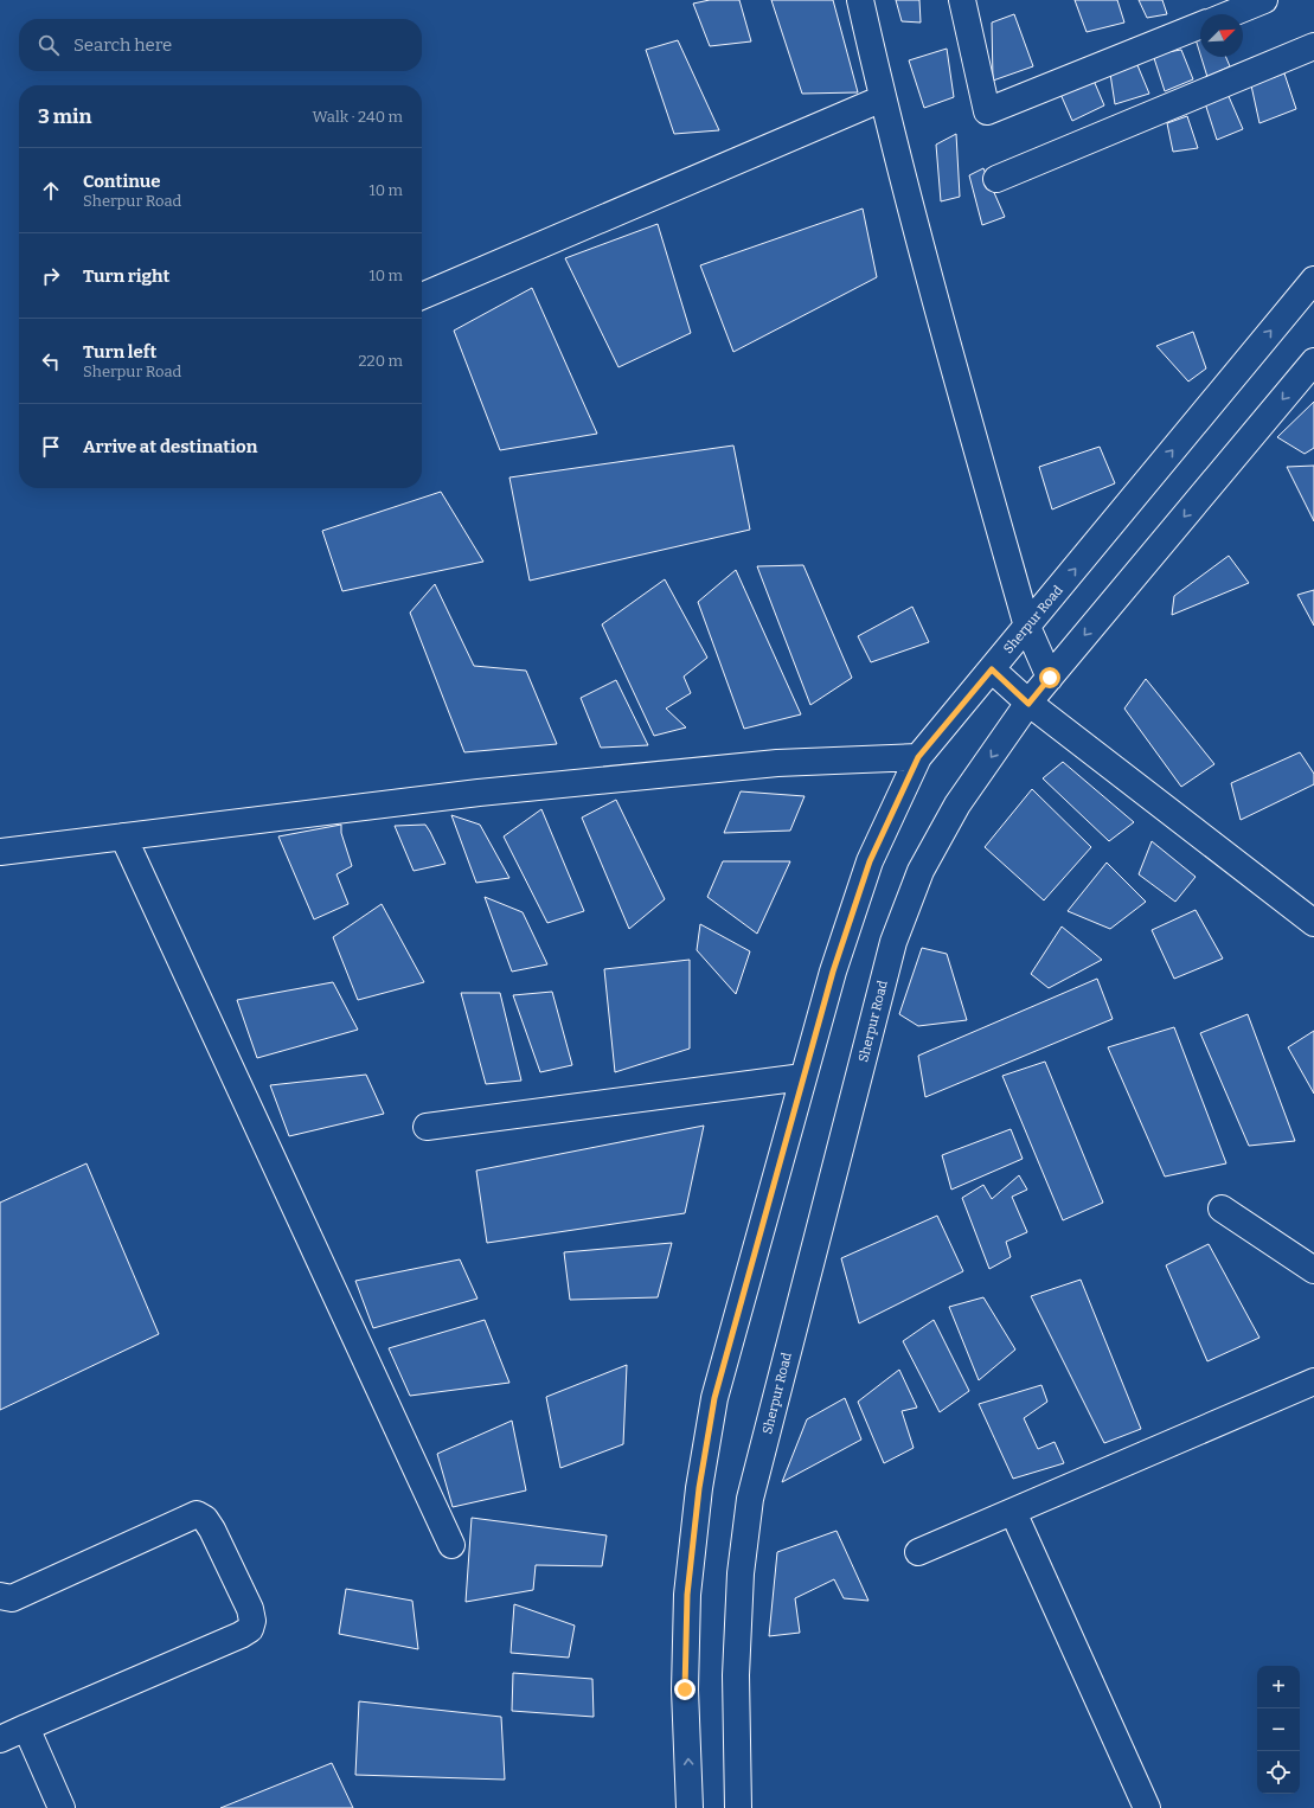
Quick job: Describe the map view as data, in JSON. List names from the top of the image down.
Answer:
{
  "streets": {
    "street": ["Sherpur Road"]
  },
  "north": "top right",
  "page": {
    "search": "Search here",
    "heading": ["3 min", "Walk · 240 m"],
    "list": [
      ["Continue", "Sherpur Road", "10 m"],
      ["Turn right", "10 m"],
      ["Turn left", "Sherpur Road", "220 m"],
      "Arrive at destination"
    ],
    "map_buttons": ["+", "−"]
  }
}
